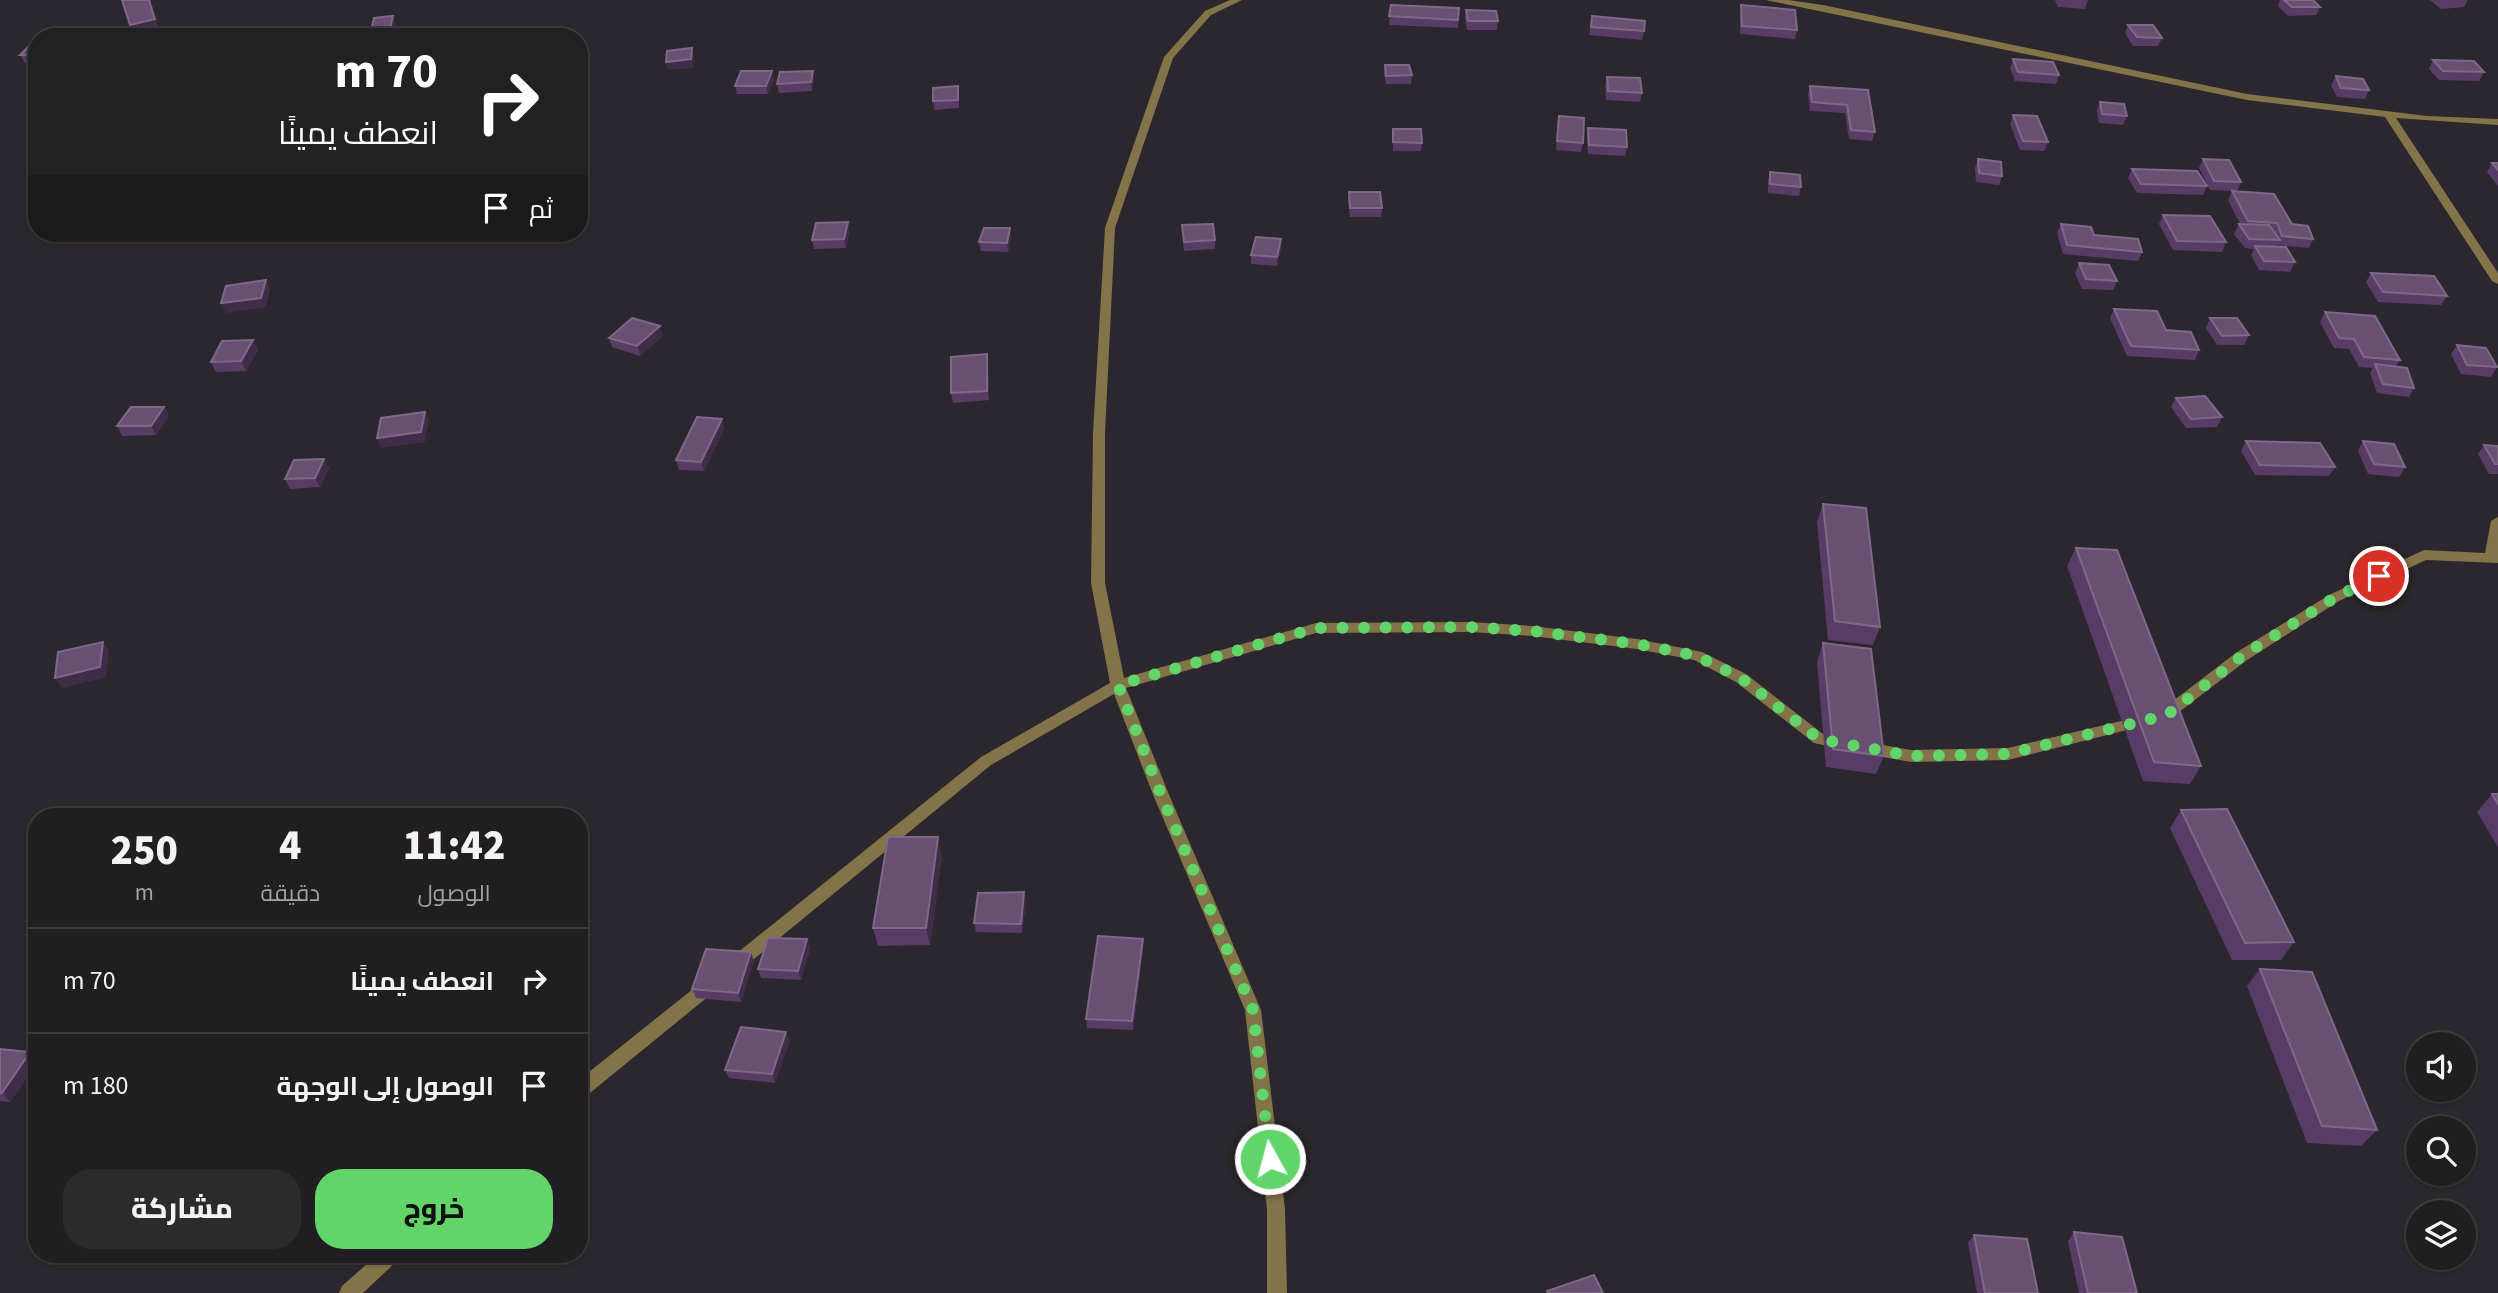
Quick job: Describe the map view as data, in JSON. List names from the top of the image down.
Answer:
{
  "page": {
    "turn": ["70 m", "انعطف يمينًا"],
    "then": "ثم",
    "eta": [
      "11:42",
      "الوصول",
      "4",
      "دقيقة",
      "250",
      "m"
    ],
    "list": [
      {
        "name": "انعطف يمينًا",
        "value": "70 m"
      },
      {
        "name": "الوصول إلى الوجهة",
        "value": "180 m"
      }
    ],
    "buttons": ["خروج", "مشاركة"]
  }
}
